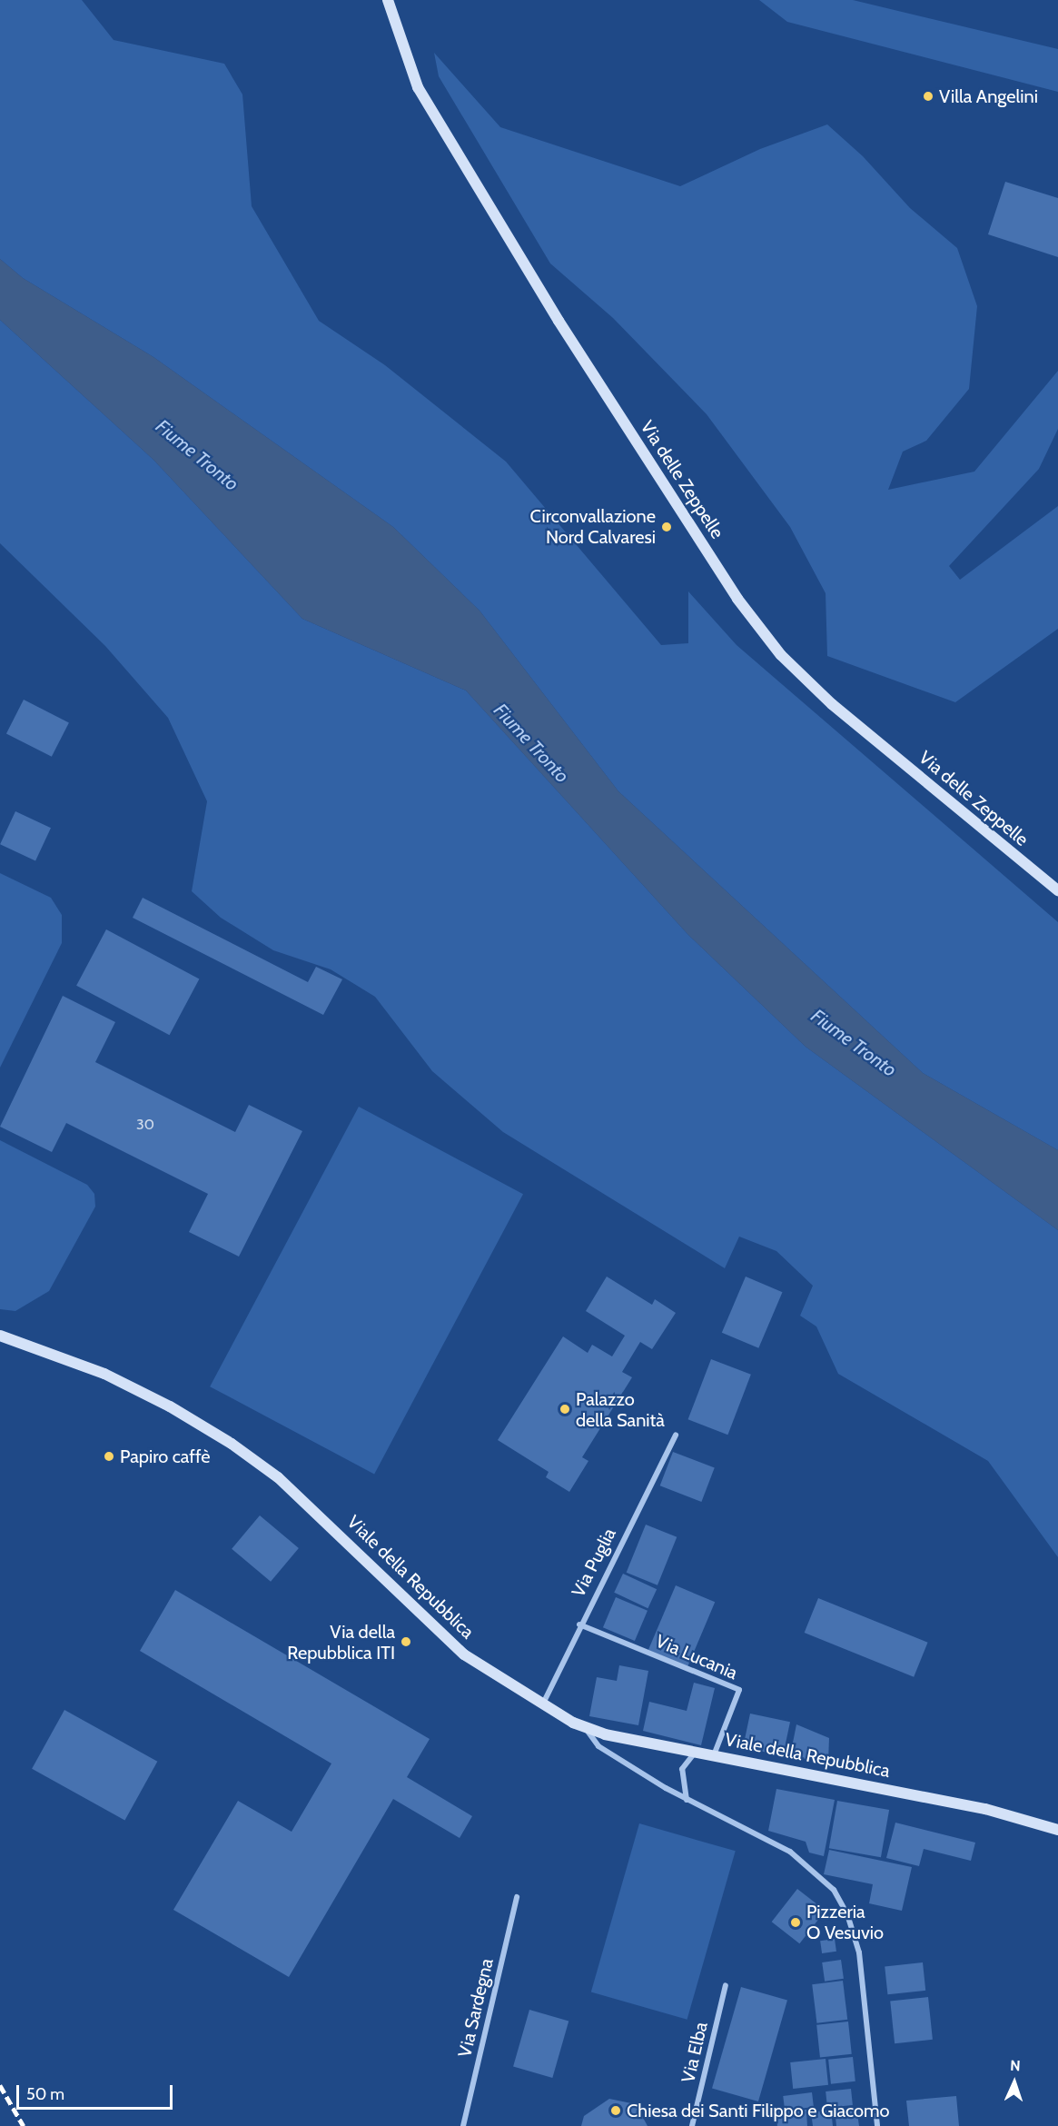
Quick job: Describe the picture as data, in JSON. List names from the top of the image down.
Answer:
{
  "streets": {
    "street": [
      "Via delle Zeppelle",
      "Via Puglia",
      "Viale della Repubblica",
      "Via Lucania",
      "Via Sardegna",
      "Via Elba"
    ]
  },
  "crossings": [
    ["Via Puglia", "Viale della Repubblica"],
    ["Via Puglia", "Via Lucania"],
    ["Viale della Repubblica", "Via Lucania"]
  ],
  "water": ["Fiume Tronto"],
  "places": [
    "Villa Angelini",
    "Circonvallazione Nord Calvaresi",
    "Palazzo della Sanità",
    "Papiro caffè",
    "Via della Repubblica ITI",
    "Pizzeria O Vesuvio",
    "Chiesa dei Santi Filippo e Giacomo"
  ],
  "house_numbers": ["30"],
  "scale_bar": "50 m",
  "north": "top"
}
